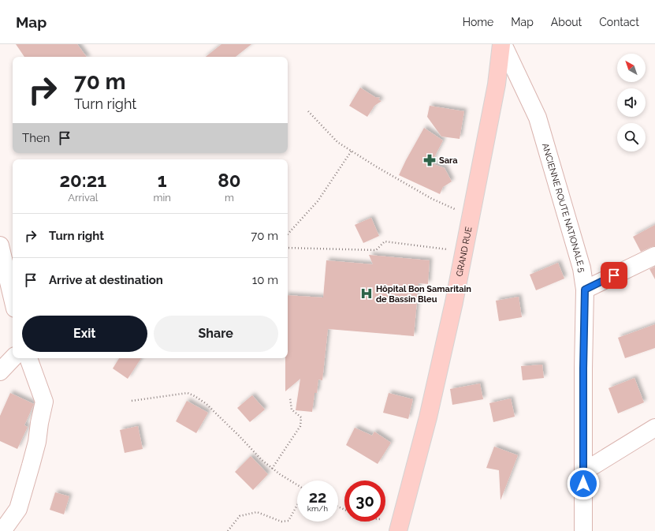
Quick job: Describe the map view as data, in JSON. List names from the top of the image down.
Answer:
{
  "streets": {
    "main road": ["GRAND RUE"],
    "street": ["ANCIENNE ROUTE NATIONALE 5"]
  },
  "crossings": [
    ["ANCIENNE ROUTE NATIONALE 5", "GRAND RUE"]
  ],
  "places": {
    "pharmacy": ["Sara"],
    "hospital": ["Hôpital Bon Samaritain de Bassin Bleu"]
  },
  "north": "top left",
  "page": {
    "header": "Map",
    "nav": [
      "Home",
      "Map",
      "About",
      "Contact"
    ],
    "turn": ["70 m", "Turn right"],
    "then": "Then",
    "eta": [
      "20:21",
      "Arrival",
      "1",
      "min",
      "80",
      "m"
    ],
    "list": [
      {
        "name": "Turn right",
        "value": "70 m"
      },
      {
        "name": "Arrive at destination",
        "value": "10 m"
      }
    ],
    "buttons": ["Exit", "Share"],
    "speed": "22 km/h",
    "limit": "30"
  }
}
